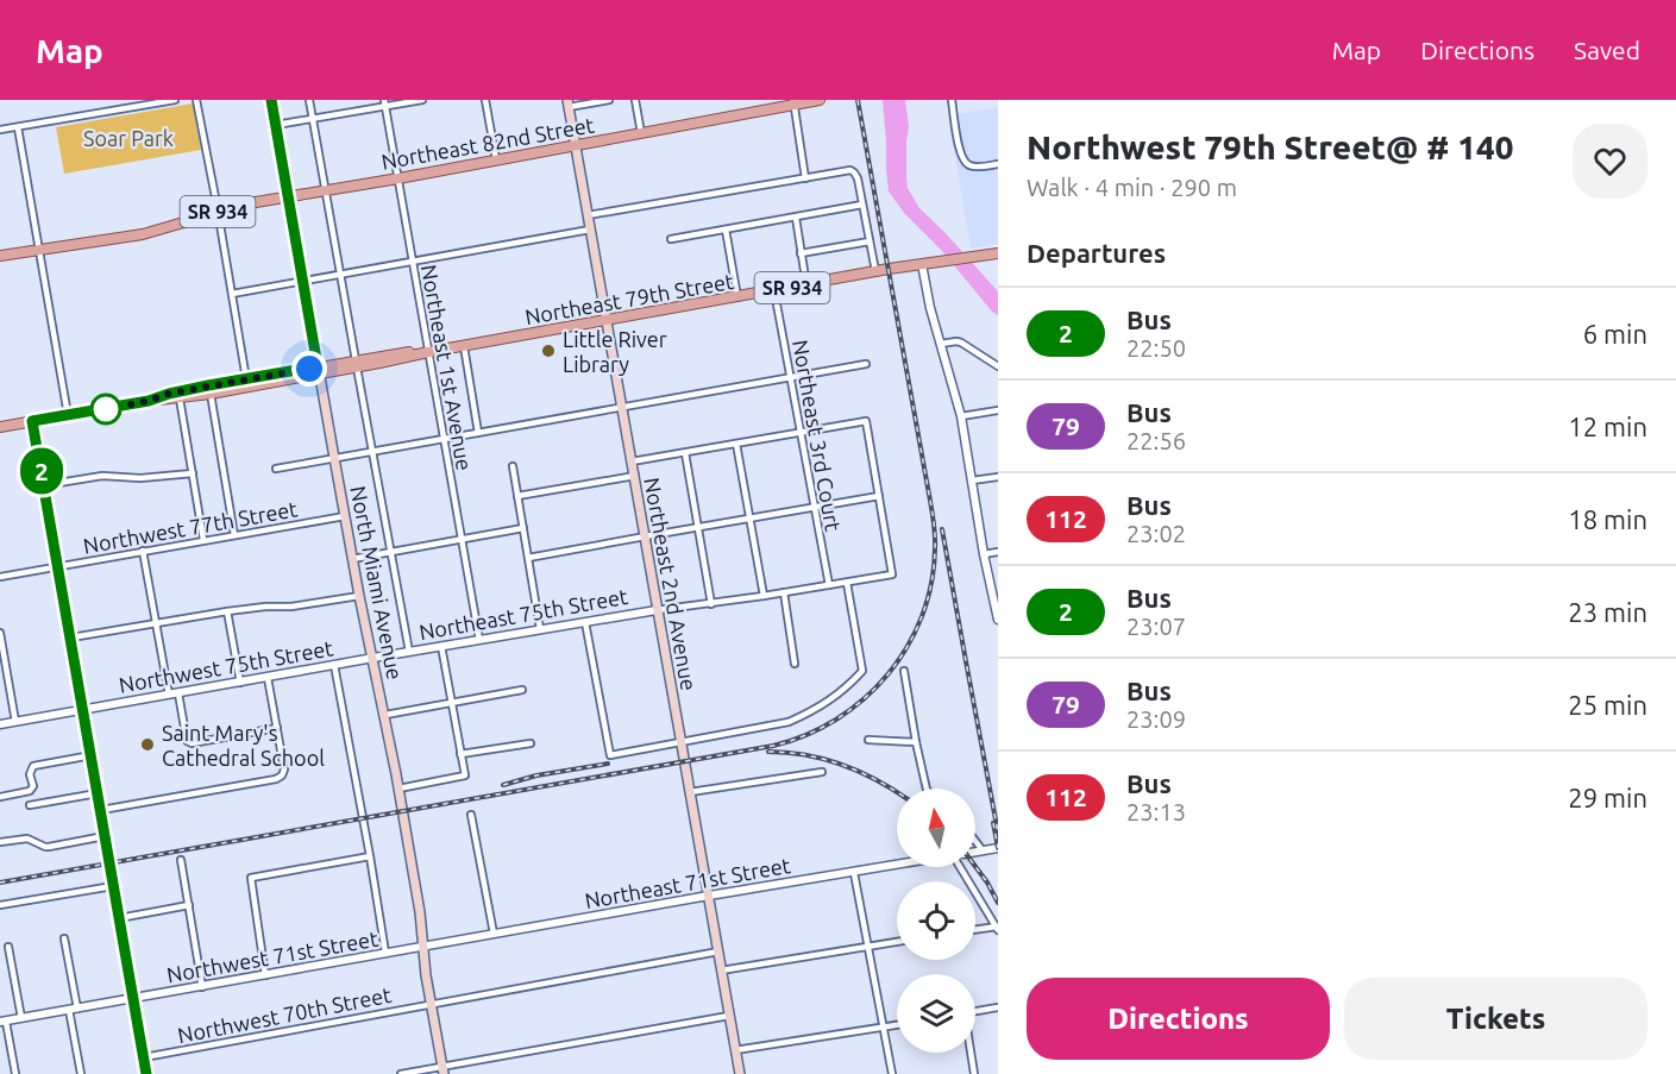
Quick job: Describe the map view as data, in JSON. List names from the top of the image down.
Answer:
{
  "streets": {
    "main road": [
      "Northeast 82nd Street",
      "SR 934",
      "Northeast 79th Street",
      "North Miami Avenue",
      "Northeast 2nd Avenue"
    ],
    "street": [
      "Northeast 1st Avenue",
      "Northeast 3rd Court",
      "Northwest 77th Street",
      "Northeast 75th Street",
      "Northwest 75th Street",
      "Northeast 71st Street",
      "Northwest 71st Street",
      "Northwest 70th Street"
    ]
  },
  "crossings": [
    ["Northeast 82nd Street", "SR 934"],
    ["Northeast 82nd Street", "Northeast 1st Avenue"],
    ["Northeast 82nd Street", "North Miami Avenue"],
    ["Northeast 82nd Street", "Northeast 2nd Avenue"],
    ["SR 934", "North Miami Avenue"],
    ["Northeast 79th Street", "Northeast 1st Avenue"],
    ["Northeast 79th Street", "Northeast 3rd Court"],
    ["Northeast 79th Street", "North Miami Avenue"],
    ["Northeast 79th Street", "Northeast 2nd Avenue"],
    ["Northeast 1st Avenue", "Northeast 75th Street"],
    ["Northeast 3rd Court", "Northeast 75th Street"],
    ["Northwest 77th Street", "North Miami Avenue"],
    ["North Miami Avenue", "Northeast 75th Street"],
    ["North Miami Avenue", "Northwest 75th Street"],
    ["North Miami Avenue", "Northeast 71st Street"],
    ["North Miami Avenue", "Northwest 71st Street"],
    ["North Miami Avenue", "Northwest 70th Street"],
    ["Northeast 2nd Avenue", "Northeast 75th Street"],
    ["Northeast 2nd Avenue", "Northeast 71st Street"],
    ["Northeast 2nd Avenue", "Northwest 70th Street"],
    ["Northeast 75th Street", "Northwest 75th Street"],
    ["Northeast 71st Street", "Northwest 71st Street"]
  ],
  "parks": ["Soar Park"],
  "places": ["Little River Library", "Saint Mary's Cathedral School"],
  "lines": ["bus line 2"],
  "north": "top",
  "page": {
    "header": "Map",
    "nav": ["Map", "Directions", "Saved"],
    "on_map": "2",
    "heading": [
      ["Northwest 79th Street@ # 140", "Walk · 4 min · 290 m"],
      "Departures"
    ],
    "list": [
      {
        "mark": "2",
        "name": "Bus",
        "note": "22:50",
        "value": "6 min"
      },
      {
        "mark": "79",
        "name": "Bus",
        "note": "22:56",
        "value": "12 min"
      },
      {
        "mark": "112",
        "name": "Bus",
        "note": "23:02",
        "value": "18 min"
      },
      {
        "mark": "2",
        "name": "Bus",
        "note": "23:07",
        "value": "23 min"
      },
      {
        "mark": "79",
        "name": "Bus",
        "note": "23:09",
        "value": "25 min"
      },
      {
        "mark": "112",
        "name": "Bus",
        "note": "23:13",
        "value": "29 min"
      }
    ],
    "buttons": ["Directions", "Tickets"]
  }
}
